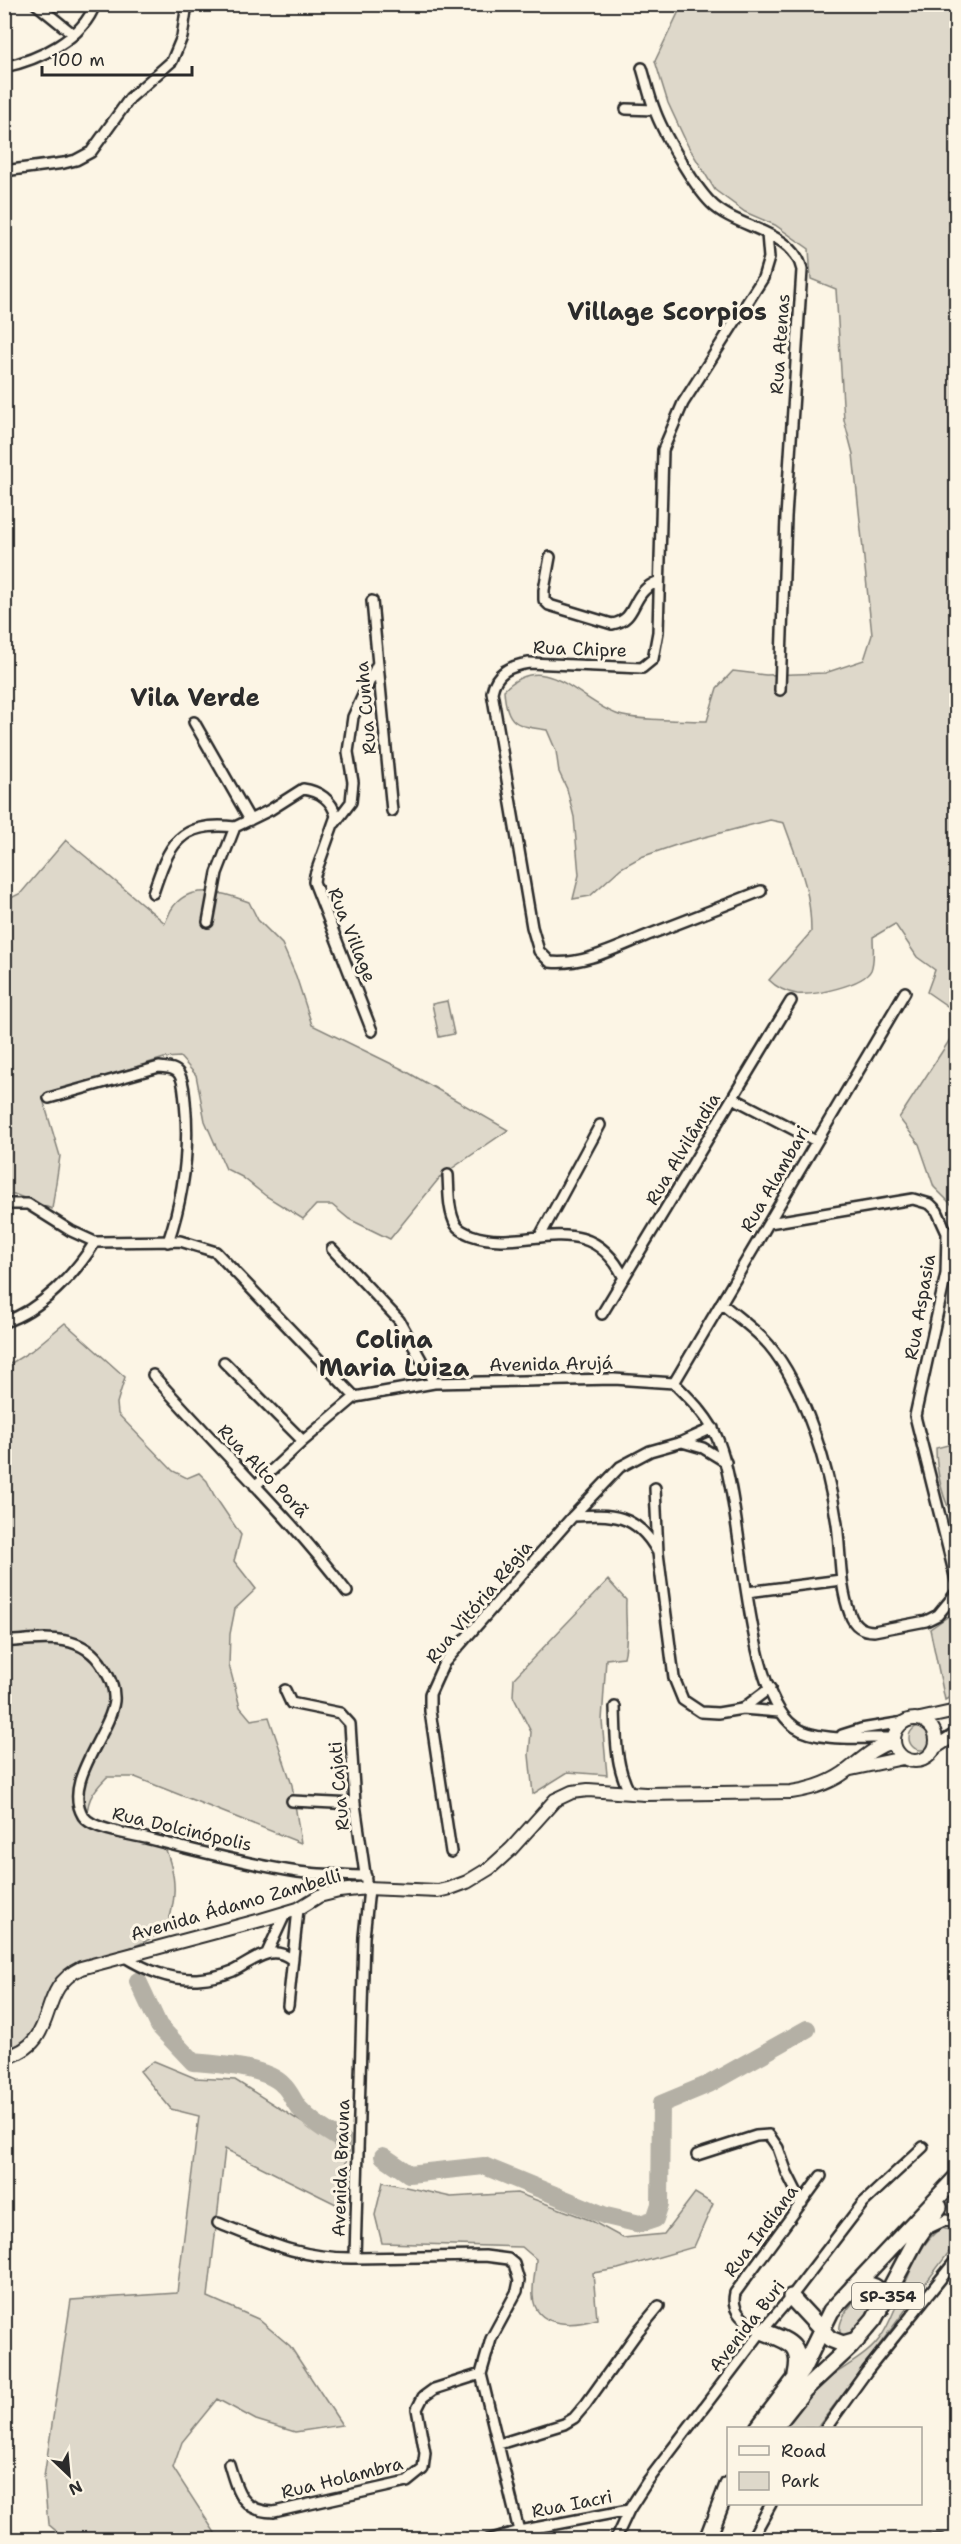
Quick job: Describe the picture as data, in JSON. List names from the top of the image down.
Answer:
{
  "streets": {
    "main road": ["SP-354"],
    "street": [
      "Rua Atenas",
      "Rua Chipre",
      "Rua Cunha",
      "Rua Village",
      "Rua Alvilândia",
      "Rua Alambari",
      "Rua Aspasia",
      "Avenida Arujá",
      "Rua Alto Porã",
      "Rua Vitória Régia",
      "Rua Cajati",
      "Rua Dolcinópolis",
      "Avenida Ádamo Zambelli",
      "Avenida Brauna",
      "Rua Indiana",
      "Avenida Buri",
      "Rua Holambra",
      "Rua Iacri"
    ]
  },
  "crossings": [
    ["Rua Atenas", "Rua Chipre"],
    ["Rua Cunha", "Rua Village"],
    ["Rua Alambari", "Rua Aspasia"],
    ["Rua Alambari", "Avenida Arujá"],
    ["Rua Cajati", "Rua Dolcinópolis"],
    ["Rua Cajati", "Avenida Ádamo Zambelli"],
    ["Rua Cajati", "Avenida Brauna"],
    ["Rua Dolcinópolis", "Avenida Ádamo Zambelli"],
    ["Rua Dolcinópolis", "Avenida Brauna"],
    ["Avenida Ádamo Zambelli", "Avenida Brauna"],
    ["Avenida Brauna", "Rua Holambra"],
    ["Rua Indiana", "Avenida Buri"],
    ["Avenida Buri", "Rua Iacri"]
  ],
  "districts": ["Village Scorpios", "Vila Verde", "Colina Maria Luiza"],
  "legend": ["Road", "Park"],
  "scale_bar": "100 m",
  "north": "bottom right"
}
